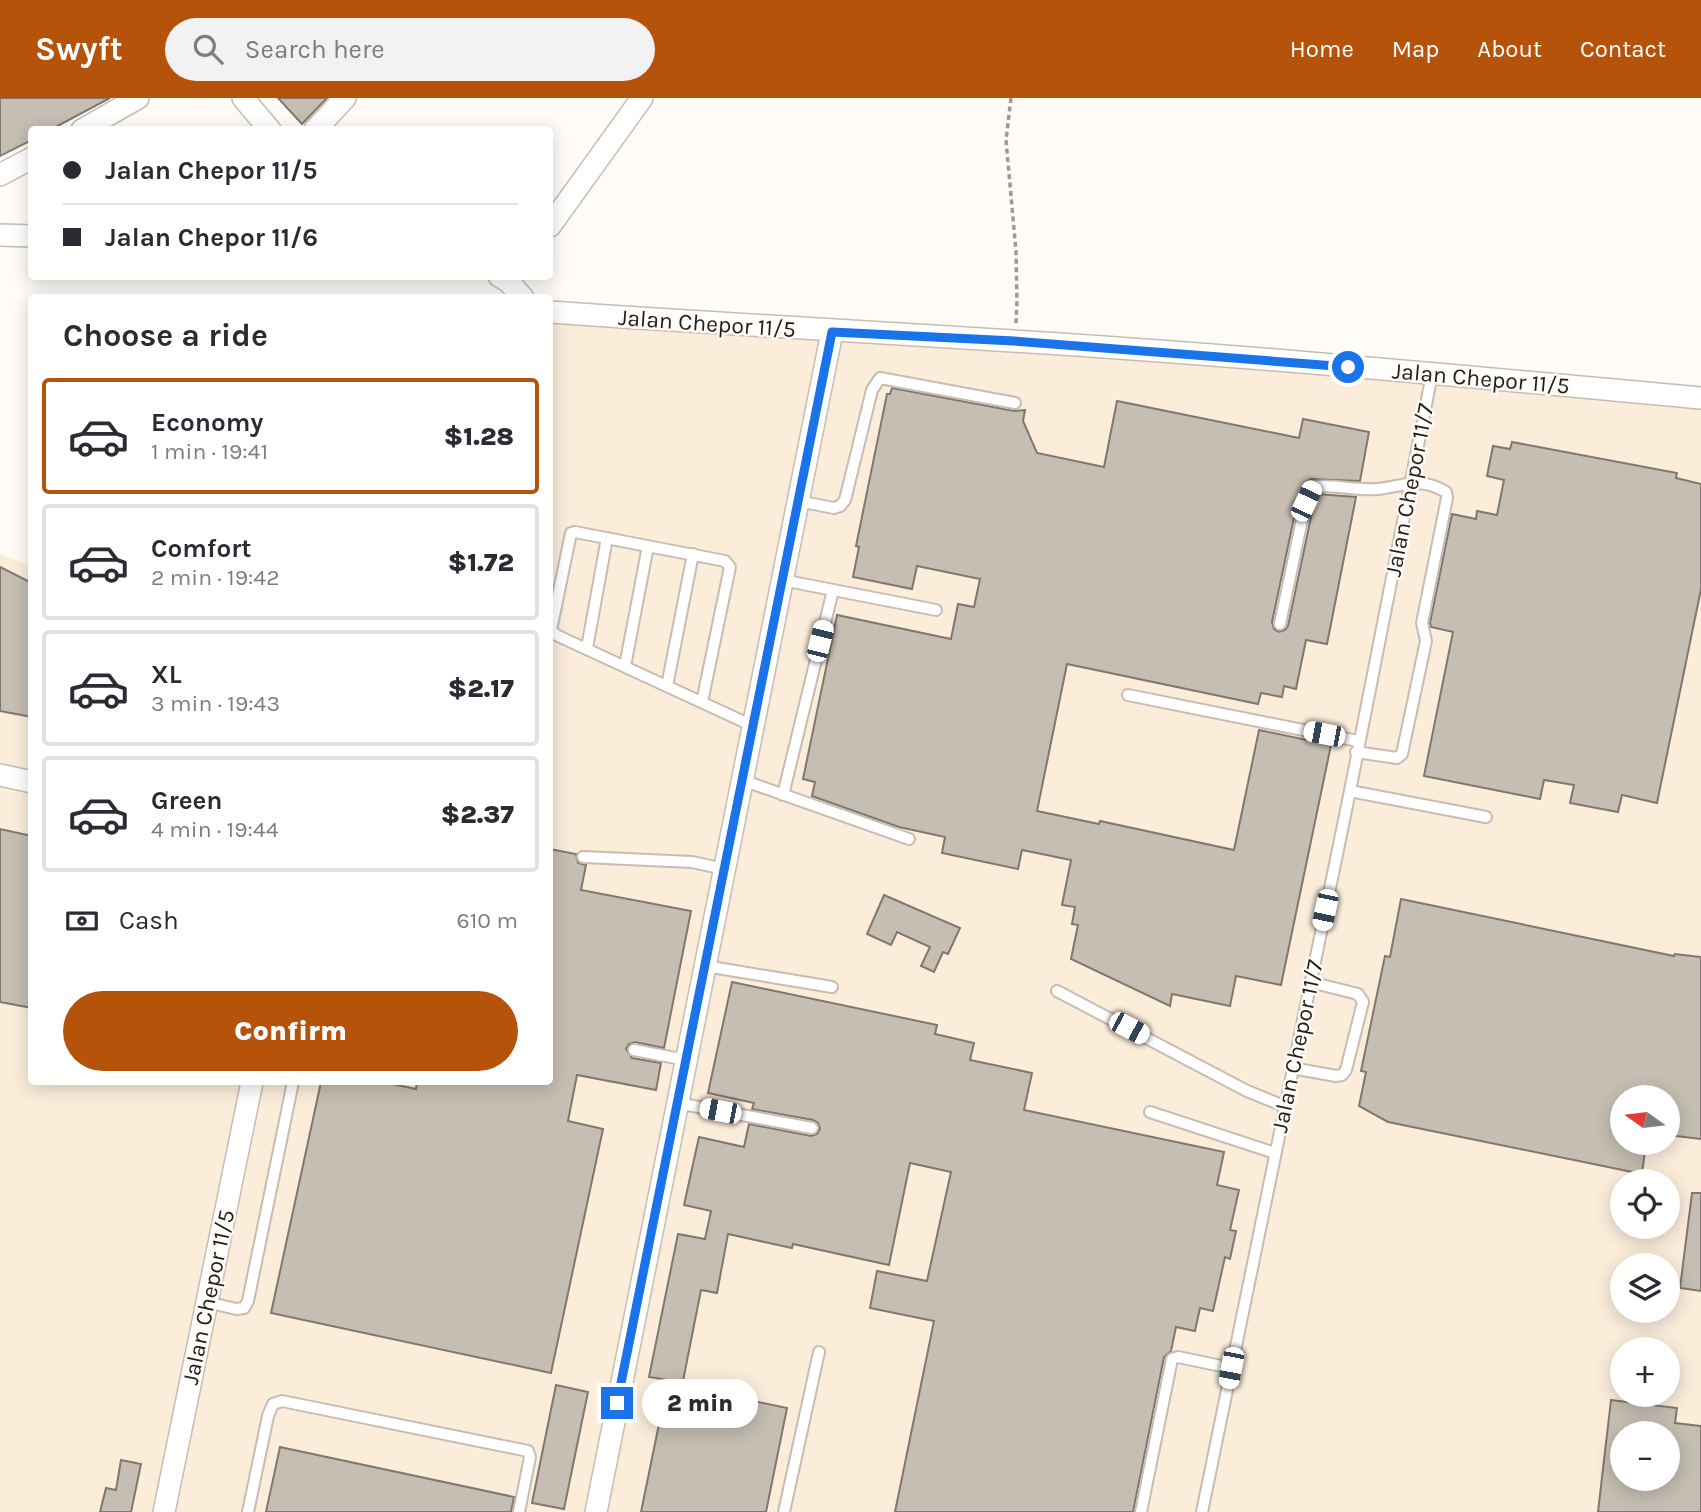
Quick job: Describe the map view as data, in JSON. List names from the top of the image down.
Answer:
{
  "streets": {
    "street": ["Jalan Chepor 11/5"],
    "lane": ["Jalan Chepor 11/7"]
  },
  "crossings": [
    ["Jalan Chepor 11/5", "Jalan Chepor 11/7"]
  ],
  "north": "left",
  "page": {
    "header": "Swyft",
    "search": "Search here",
    "nav": [
      "Home",
      "Map",
      "About",
      "Contact"
    ],
    "banner": ["Jalan Chepor 11/5", "Jalan Chepor 11/6"],
    "heading": "Choose a ride",
    "list": [
      {
        "name": "Economy",
        "note": "1 min · 19:41",
        "value": "$1.28"
      },
      {
        "name": "Comfort",
        "note": "2 min · 19:42",
        "value": "$1.72"
      },
      {
        "name": "XL",
        "note": "3 min · 19:43",
        "value": "$2.17"
      },
      {
        "name": "Green",
        "note": "4 min · 19:44",
        "value": "$2.37"
      }
    ],
    "pay": ["Cash", "610 m"],
    "buttons": "Confirm",
    "map_buttons": ["+", "−"],
    "bubble": "2 min"
  }
}
